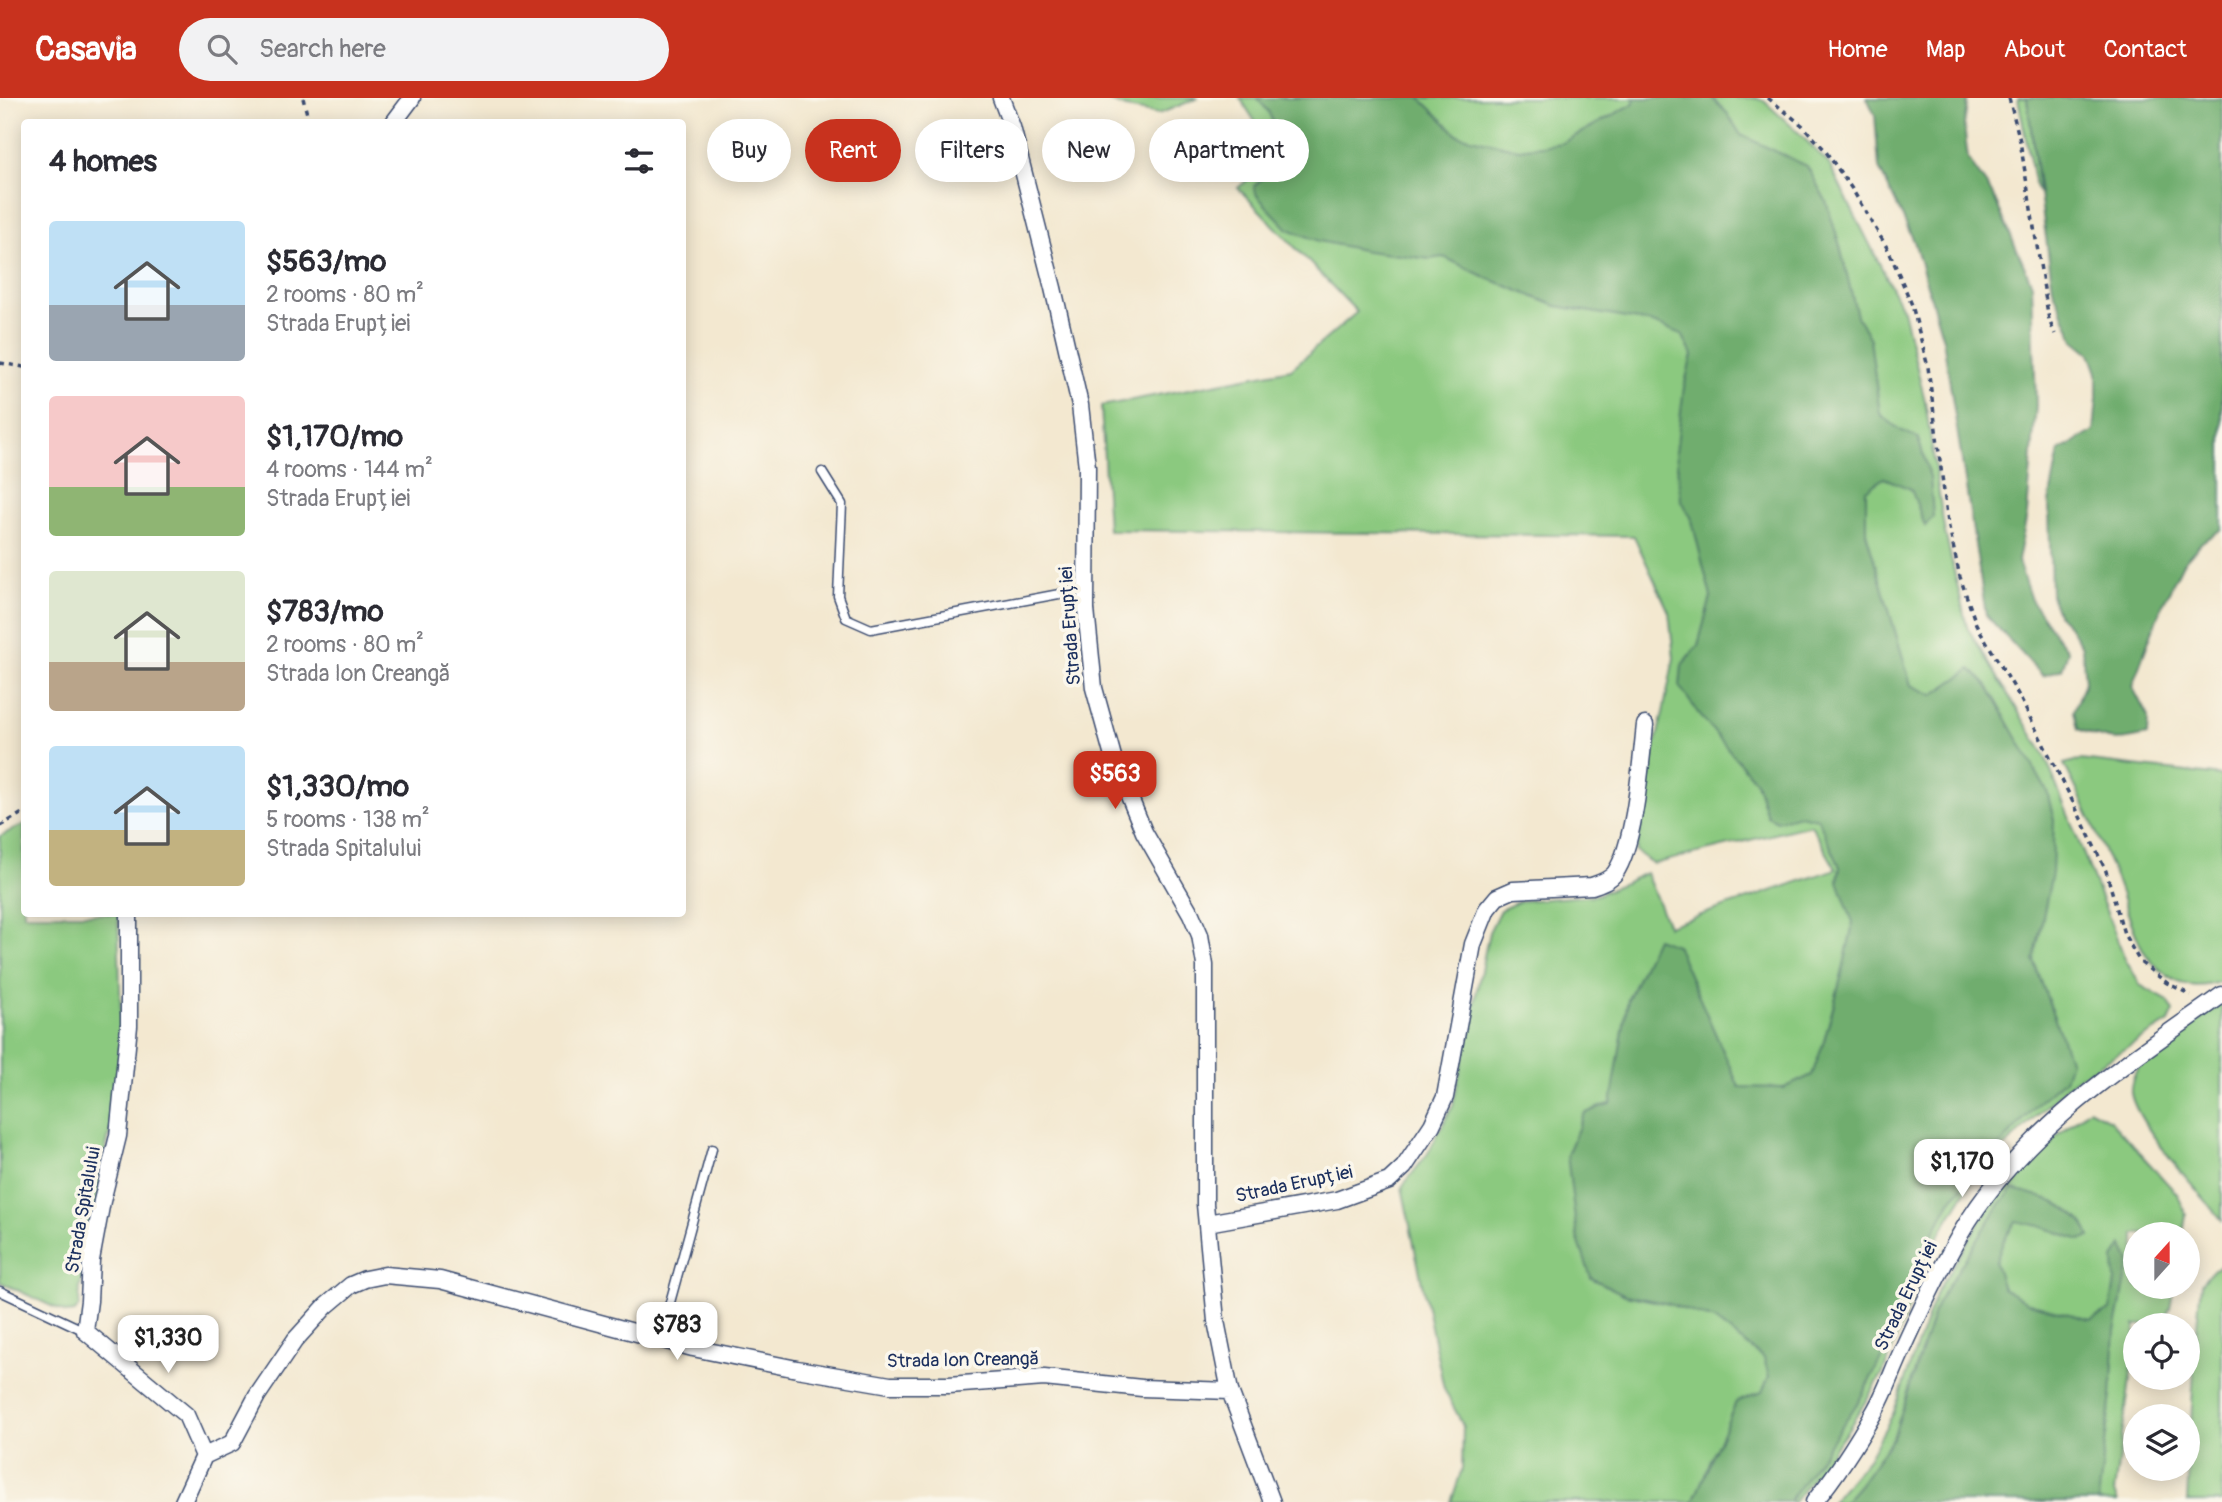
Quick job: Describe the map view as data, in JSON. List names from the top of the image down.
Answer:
{
  "streets": {
    "street": ["Strada Erupției", "Strada Spitalului", "Strada Ion Creangă"]
  },
  "crossings": [
    ["Strada Erupției", "Strada Ion Creangă"]
  ],
  "north": "top",
  "page": {
    "header": "Casavia",
    "search": "Search here",
    "nav": [
      "Home",
      "Map",
      "About",
      "Contact"
    ],
    "chip": [
      "Buy",
      "Rent",
      "Filters",
      "New",
      "Apartment"
    ],
    "heading": "4 homes",
    "list": [
      {
        "name": "$563/mo",
        "note": "2 rooms · 80 m² · Strada Erupției"
      },
      {
        "name": "$1,170/mo",
        "note": "4 rooms · 144 m² · Strada Erupției"
      },
      {
        "name": "$783/mo",
        "note": "2 rooms · 80 m² · Strada Ion Creangă"
      },
      {
        "name": "$1,330/mo",
        "note": "5 rooms · 138 m² · Strada Spitalului"
      }
    ],
    "price": [
      "$563",
      "$1,170",
      "$783",
      "$1,330"
    ]
  }
}
